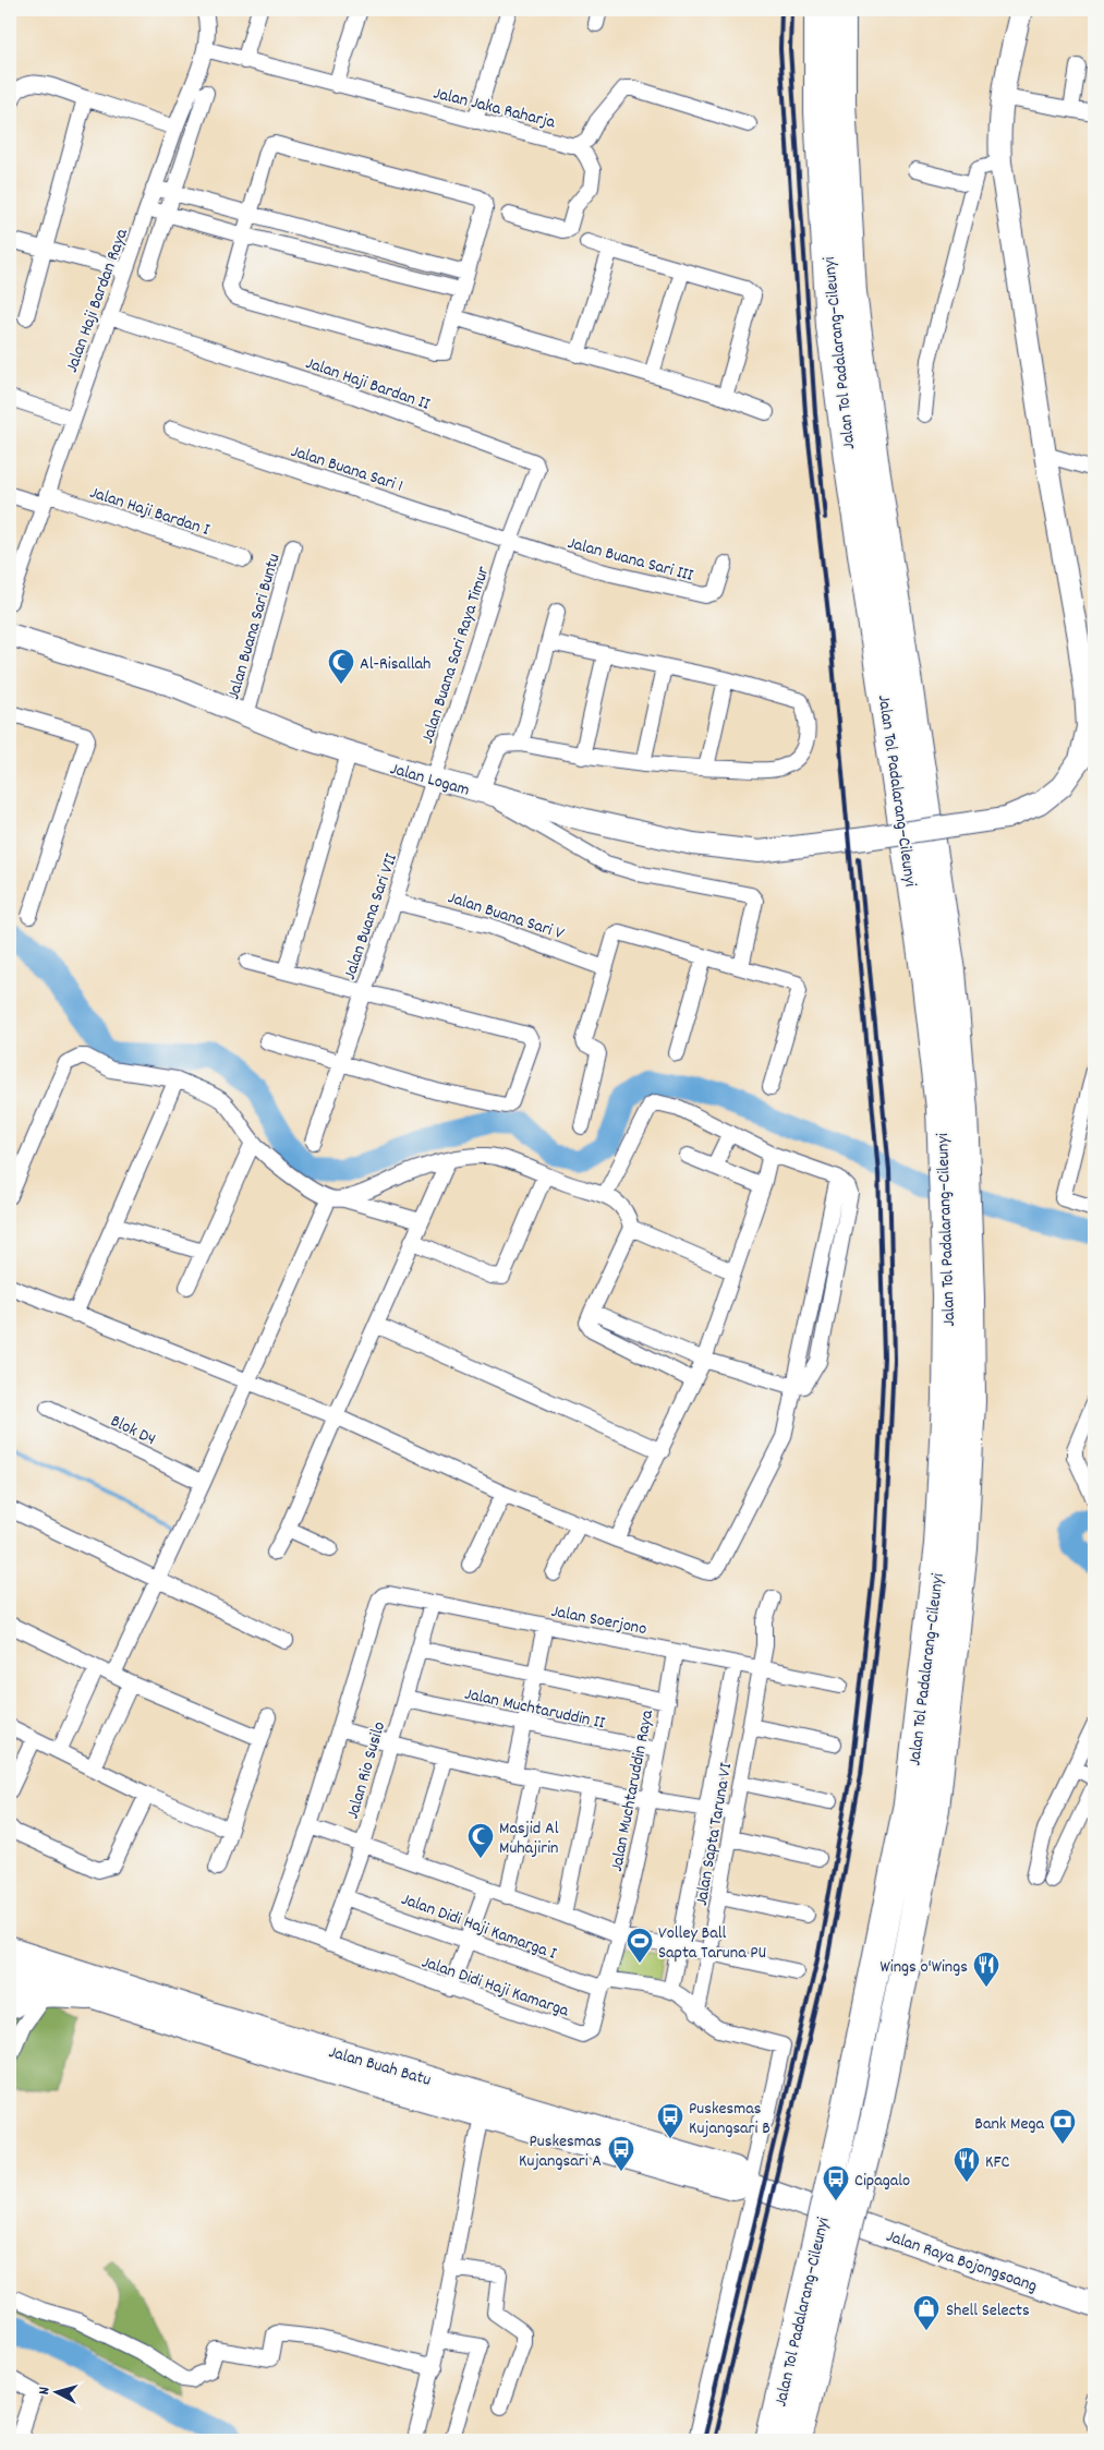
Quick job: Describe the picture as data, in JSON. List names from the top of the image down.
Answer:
{
  "streets": {
    "highway": ["Jalan Tol Padalarang–Cileunyi"],
    "main road": ["Jalan Buah Batu", "Jalan Raya Bojongsoang"],
    "street": [
      "Jalan Jaka Raharja",
      "Jalan Haji Bardan Raya",
      "Jalan Haji Bardan II",
      "Jalan Buana Sari 1",
      "Jalan Haji Bardan I",
      "Jalan Buana Sari III",
      "Jalan Buana Sari Buntu",
      "Jalan Buana Sari Raya Timur",
      "Jalan Logam",
      "Jalan Buana Sari V",
      "Jalan Buana Sari VII",
      "Blok D4",
      "Jalan Soerjono",
      "Jalan Muchtaruddin II",
      "Jalan Rio Susilo",
      "Jalan Muchtaruddin Raya",
      "Jalan Sapta Taruna VI",
      "Jalan Didi Haji Kamarga I",
      "Jalan Didi Haji Kamarga"
    ]
  },
  "crossings": [
    ["Jalan Jaka Raharja", "Jalan Haji Bardan Raya"],
    ["Jalan Haji Bardan Raya", "Jalan Haji Bardan II"],
    ["Jalan Haji Bardan Raya", "Jalan Haji Bardan I"],
    ["Jalan Haji Bardan II", "Jalan Buana Sari 1"],
    ["Jalan Haji Bardan II", "Jalan Buana Sari III"],
    ["Jalan Haji Bardan II", "Jalan Buana Sari Raya Timur"],
    ["Jalan Buana Sari 1", "Jalan Buana Sari III"],
    ["Jalan Buana Sari 1", "Jalan Buana Sari Raya Timur"],
    ["Jalan Buana Sari III", "Jalan Buana Sari Raya Timur"],
    ["Jalan Buana Sari Buntu", "Jalan Logam"],
    ["Jalan Buana Sari Raya Timur", "Jalan Logam"],
    ["Jalan Buana Sari Raya Timur", "Jalan Buana Sari VII"],
    ["Jalan Logam", "Jalan Buana Sari VII"],
    ["Jalan Buana Sari V", "Jalan Buana Sari VII"],
    ["Jalan Soerjono", "Jalan Rio Susilo"],
    ["Jalan Soerjono", "Jalan Muchtaruddin Raya"],
    ["Jalan Soerjono", "Jalan Sapta Taruna VI"],
    ["Jalan Soerjono", "Jalan Didi Haji Kamarga"],
    ["Jalan Muchtaruddin II", "Jalan Rio Susilo"],
    ["Jalan Muchtaruddin II", "Jalan Muchtaruddin Raya"],
    ["Jalan Rio Susilo", "Jalan Didi Haji Kamarga I"],
    ["Jalan Rio Susilo", "Jalan Didi Haji Kamarga"],
    ["Jalan Muchtaruddin Raya", "Jalan Didi Haji Kamarga I"],
    ["Jalan Muchtaruddin Raya", "Jalan Didi Haji Kamarga"],
    ["Jalan Didi Haji Kamarga I", "Jalan Didi Haji Kamarga"],
    ["Jalan Buah Batu", "Jalan Raya Bojongsoang"]
  ],
  "places": {
    "mosque": ["Al-Risallah", "Masjid Al Muhajirin"],
    "sports": ["Volley Ball Sapta Taruna PU"],
    "restaurant": ["Wings o'Wings", "KFC"],
    "bus stop": ["Puskesmas Kujangsari B", "Puskesmas Kujangsari A", "Cipagalo"],
    "bank": ["Bank Mega"],
    "shop": ["Shell Selects"]
  },
  "north": "left"
}
